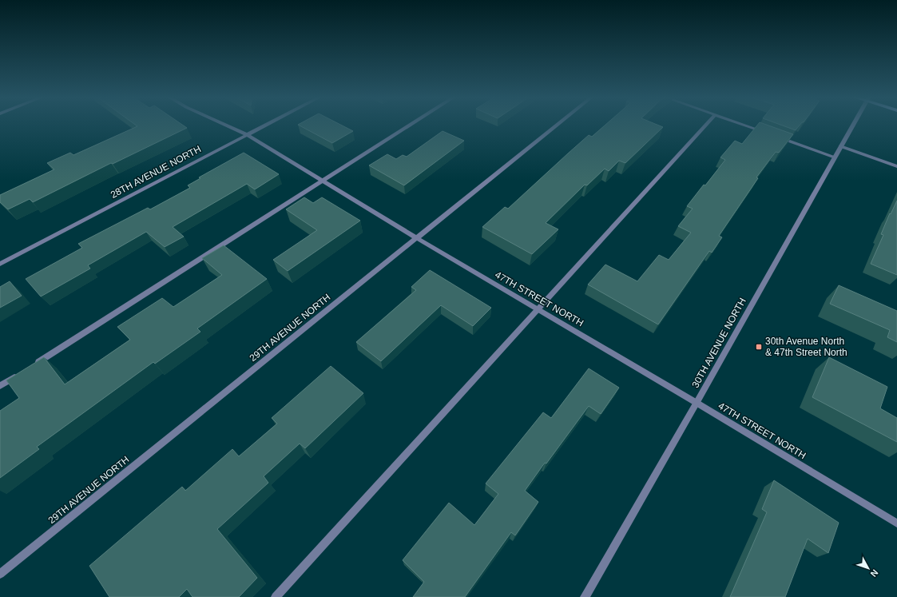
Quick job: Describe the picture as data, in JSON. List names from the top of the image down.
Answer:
{
  "streets": {
    "street": [
      "28TH AVENUE NORTH",
      "47TH STREET NORTH",
      "29TH AVENUE NORTH",
      "30TH AVENUE NORTH"
    ]
  },
  "crossings": [
    ["28TH AVENUE NORTH", "47TH STREET NORTH"],
    ["47TH STREET NORTH", "29TH AVENUE NORTH"],
    ["47TH STREET NORTH", "30TH AVENUE NORTH"]
  ],
  "places": {
    "transit": ["30th Avenue North & 47th Street North"]
  },
  "north": "bottom right"
}
